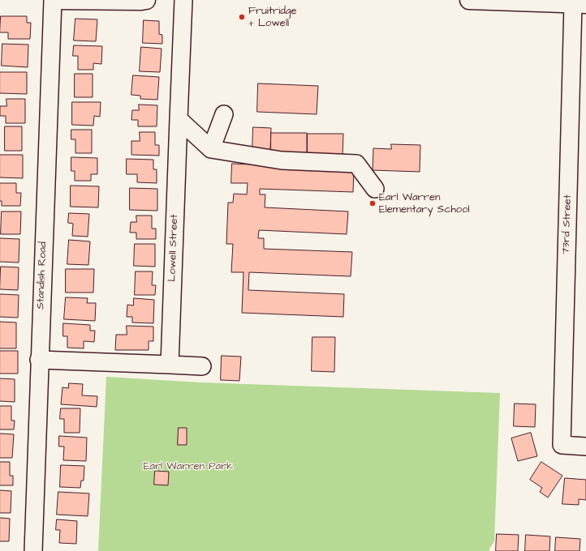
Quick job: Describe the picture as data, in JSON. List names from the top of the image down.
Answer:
{
  "streets": {
    "street": ["73rd Street", "Lowell Street", "Standish Road"]
  },
  "parks": ["Earl Warren Park"],
  "places": ["Fruitridge + Lowell", "Earl Warren Elementary School"]
}
